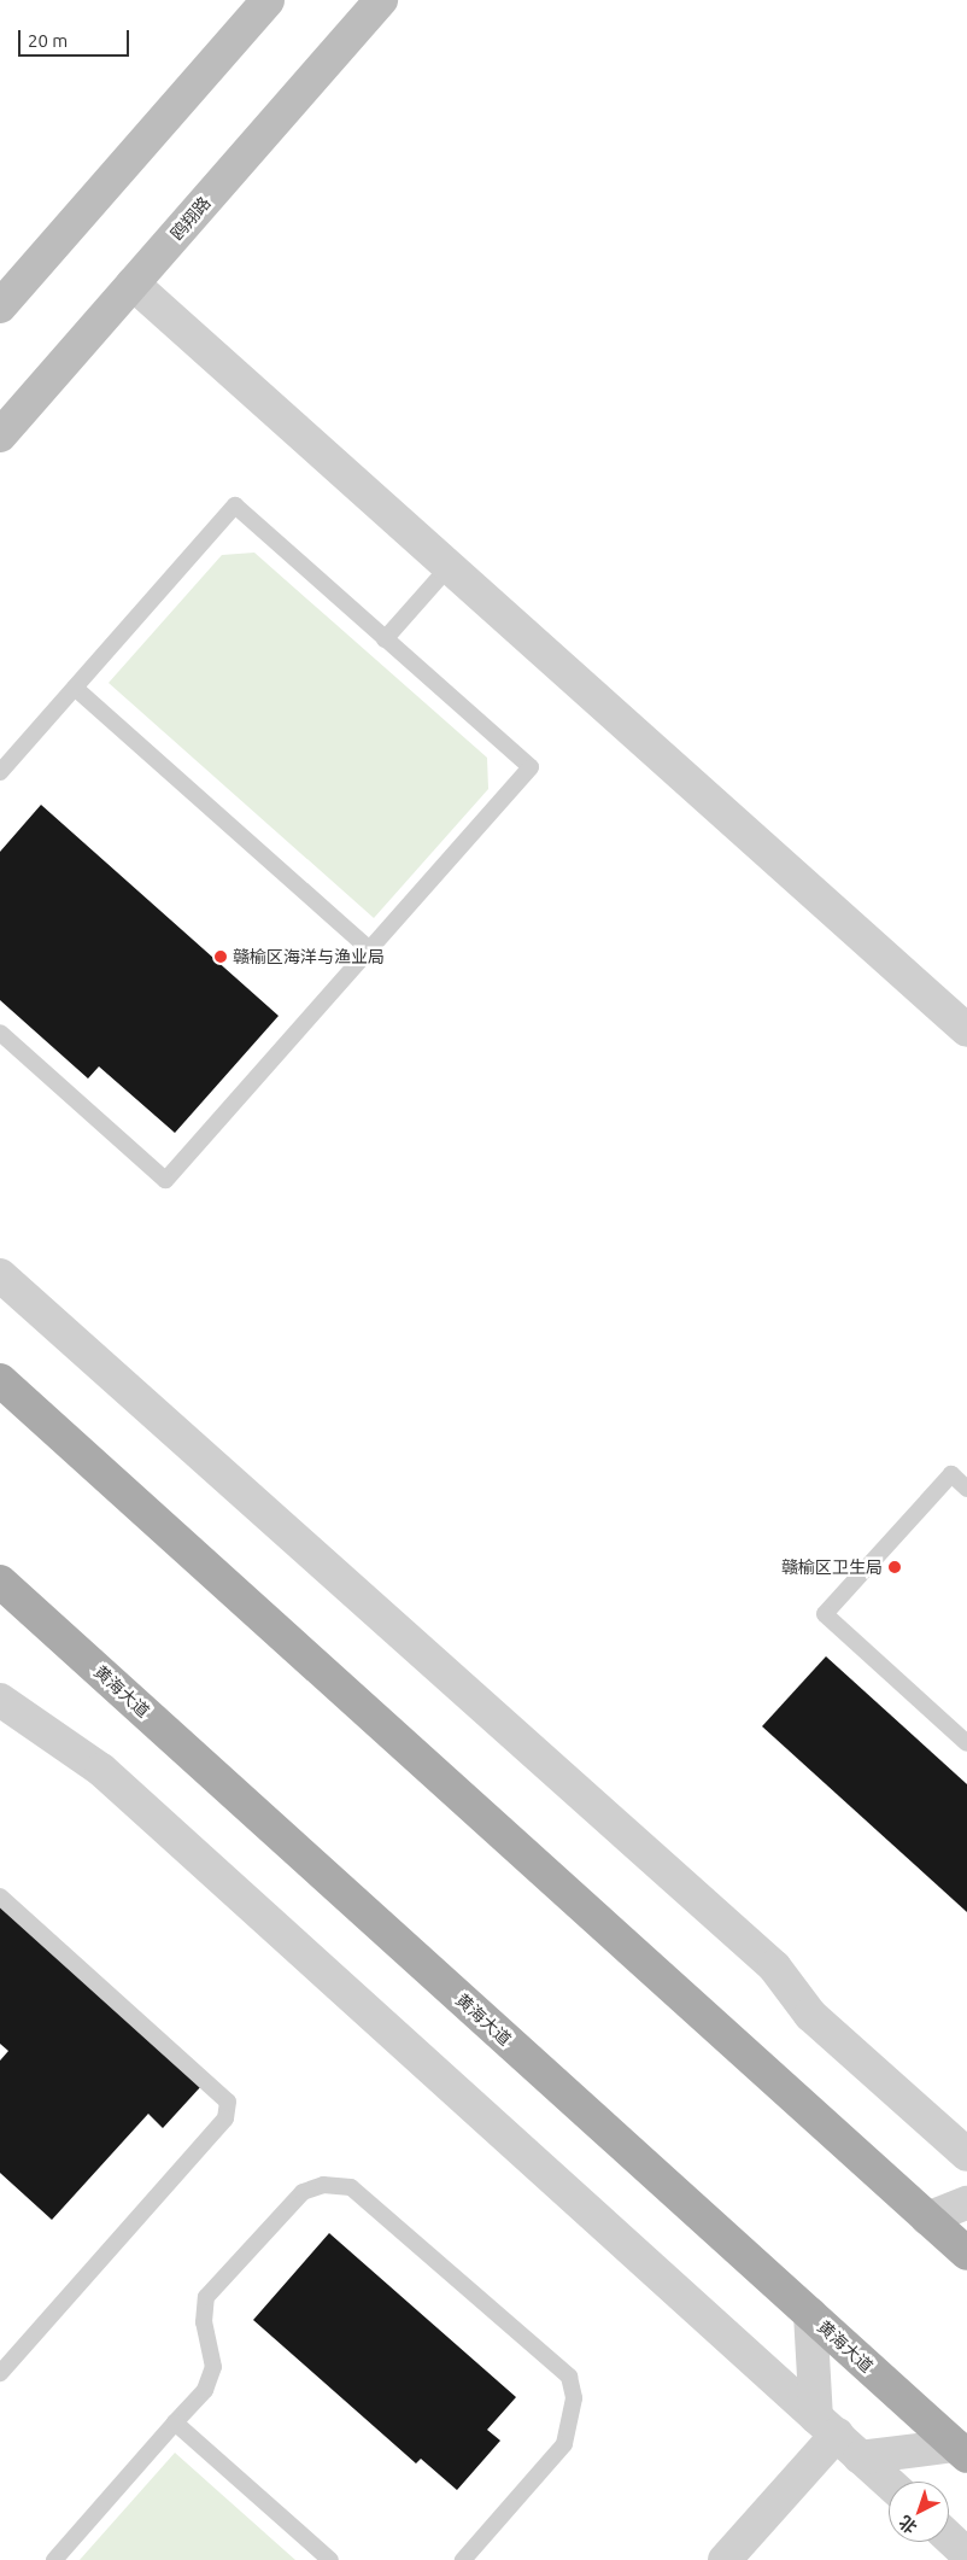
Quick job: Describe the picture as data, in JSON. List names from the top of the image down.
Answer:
{
  "streets": {
    "main road": ["黄海大道"],
    "street": ["鸥翔路"]
  },
  "places": ["赣榆区海洋与渔业局", "赣榆区卫生局"],
  "scale_bar": "20 m",
  "north": "bottom left"
}
